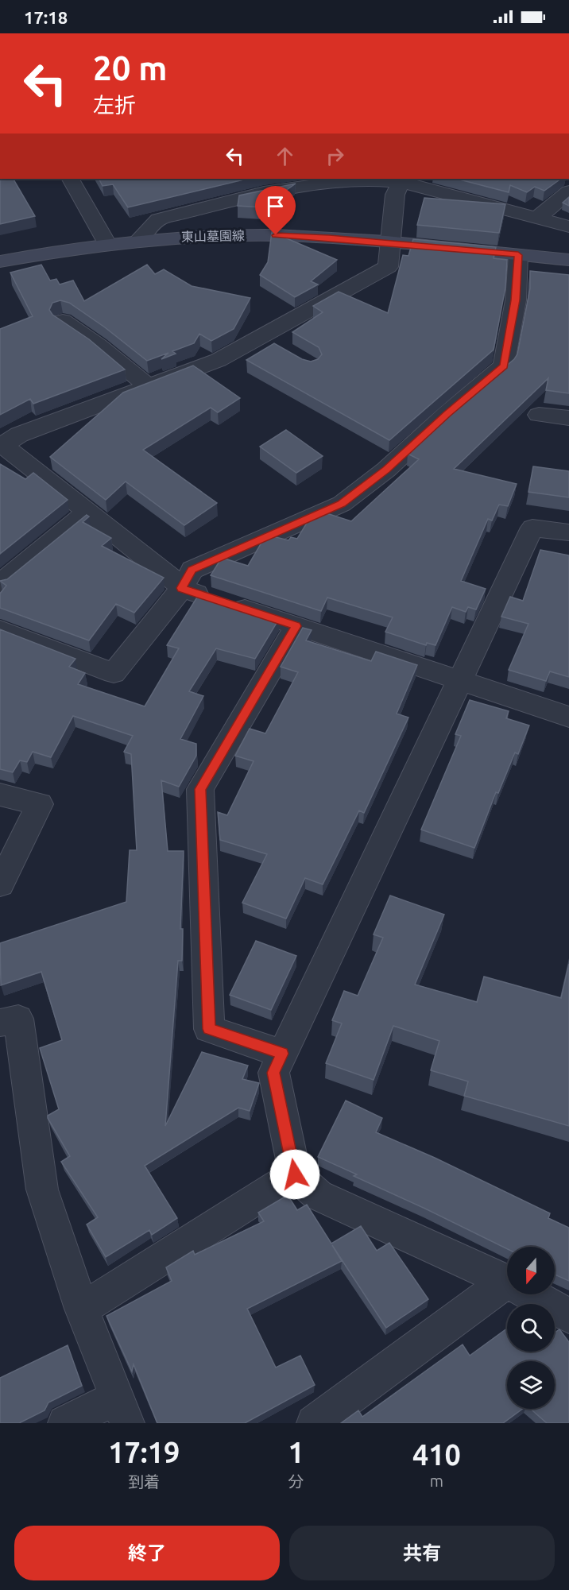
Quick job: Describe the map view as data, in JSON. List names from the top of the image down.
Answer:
{
  "streets": {
    "street": ["東山墓園線"]
  },
  "north": "bottom",
  "page": {
    "status": "17:18",
    "turn": ["20 m", "左折"],
    "eta": [
      "17:19",
      "到着",
      "1",
      "分",
      "410",
      "m"
    ],
    "buttons": ["終了", "共有"]
  }
}
